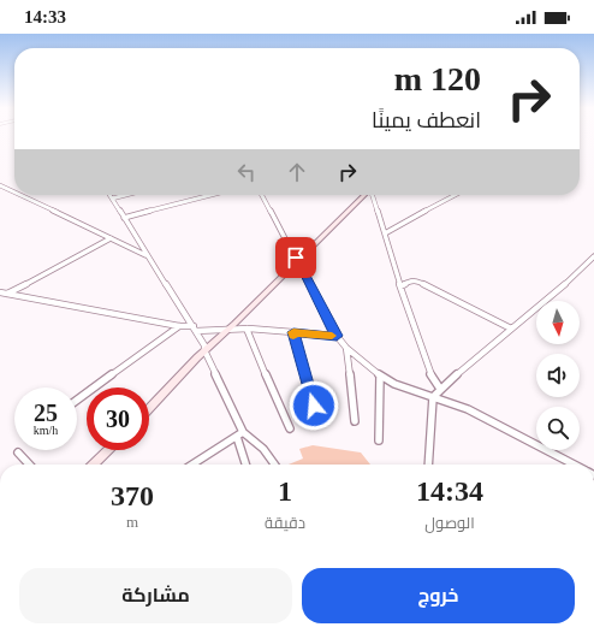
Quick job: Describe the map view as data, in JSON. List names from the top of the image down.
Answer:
{
  "north": "bottom",
  "page": {
    "status": "14:33",
    "turn": ["120 m", "انعطف يمينًا"],
    "speed": "25 km/h",
    "limit": "30",
    "eta": [
      "14:34",
      "الوصول",
      "1",
      "دقيقة",
      "370",
      "m"
    ],
    "buttons": ["خروج", "مشاركة"]
  }
}
